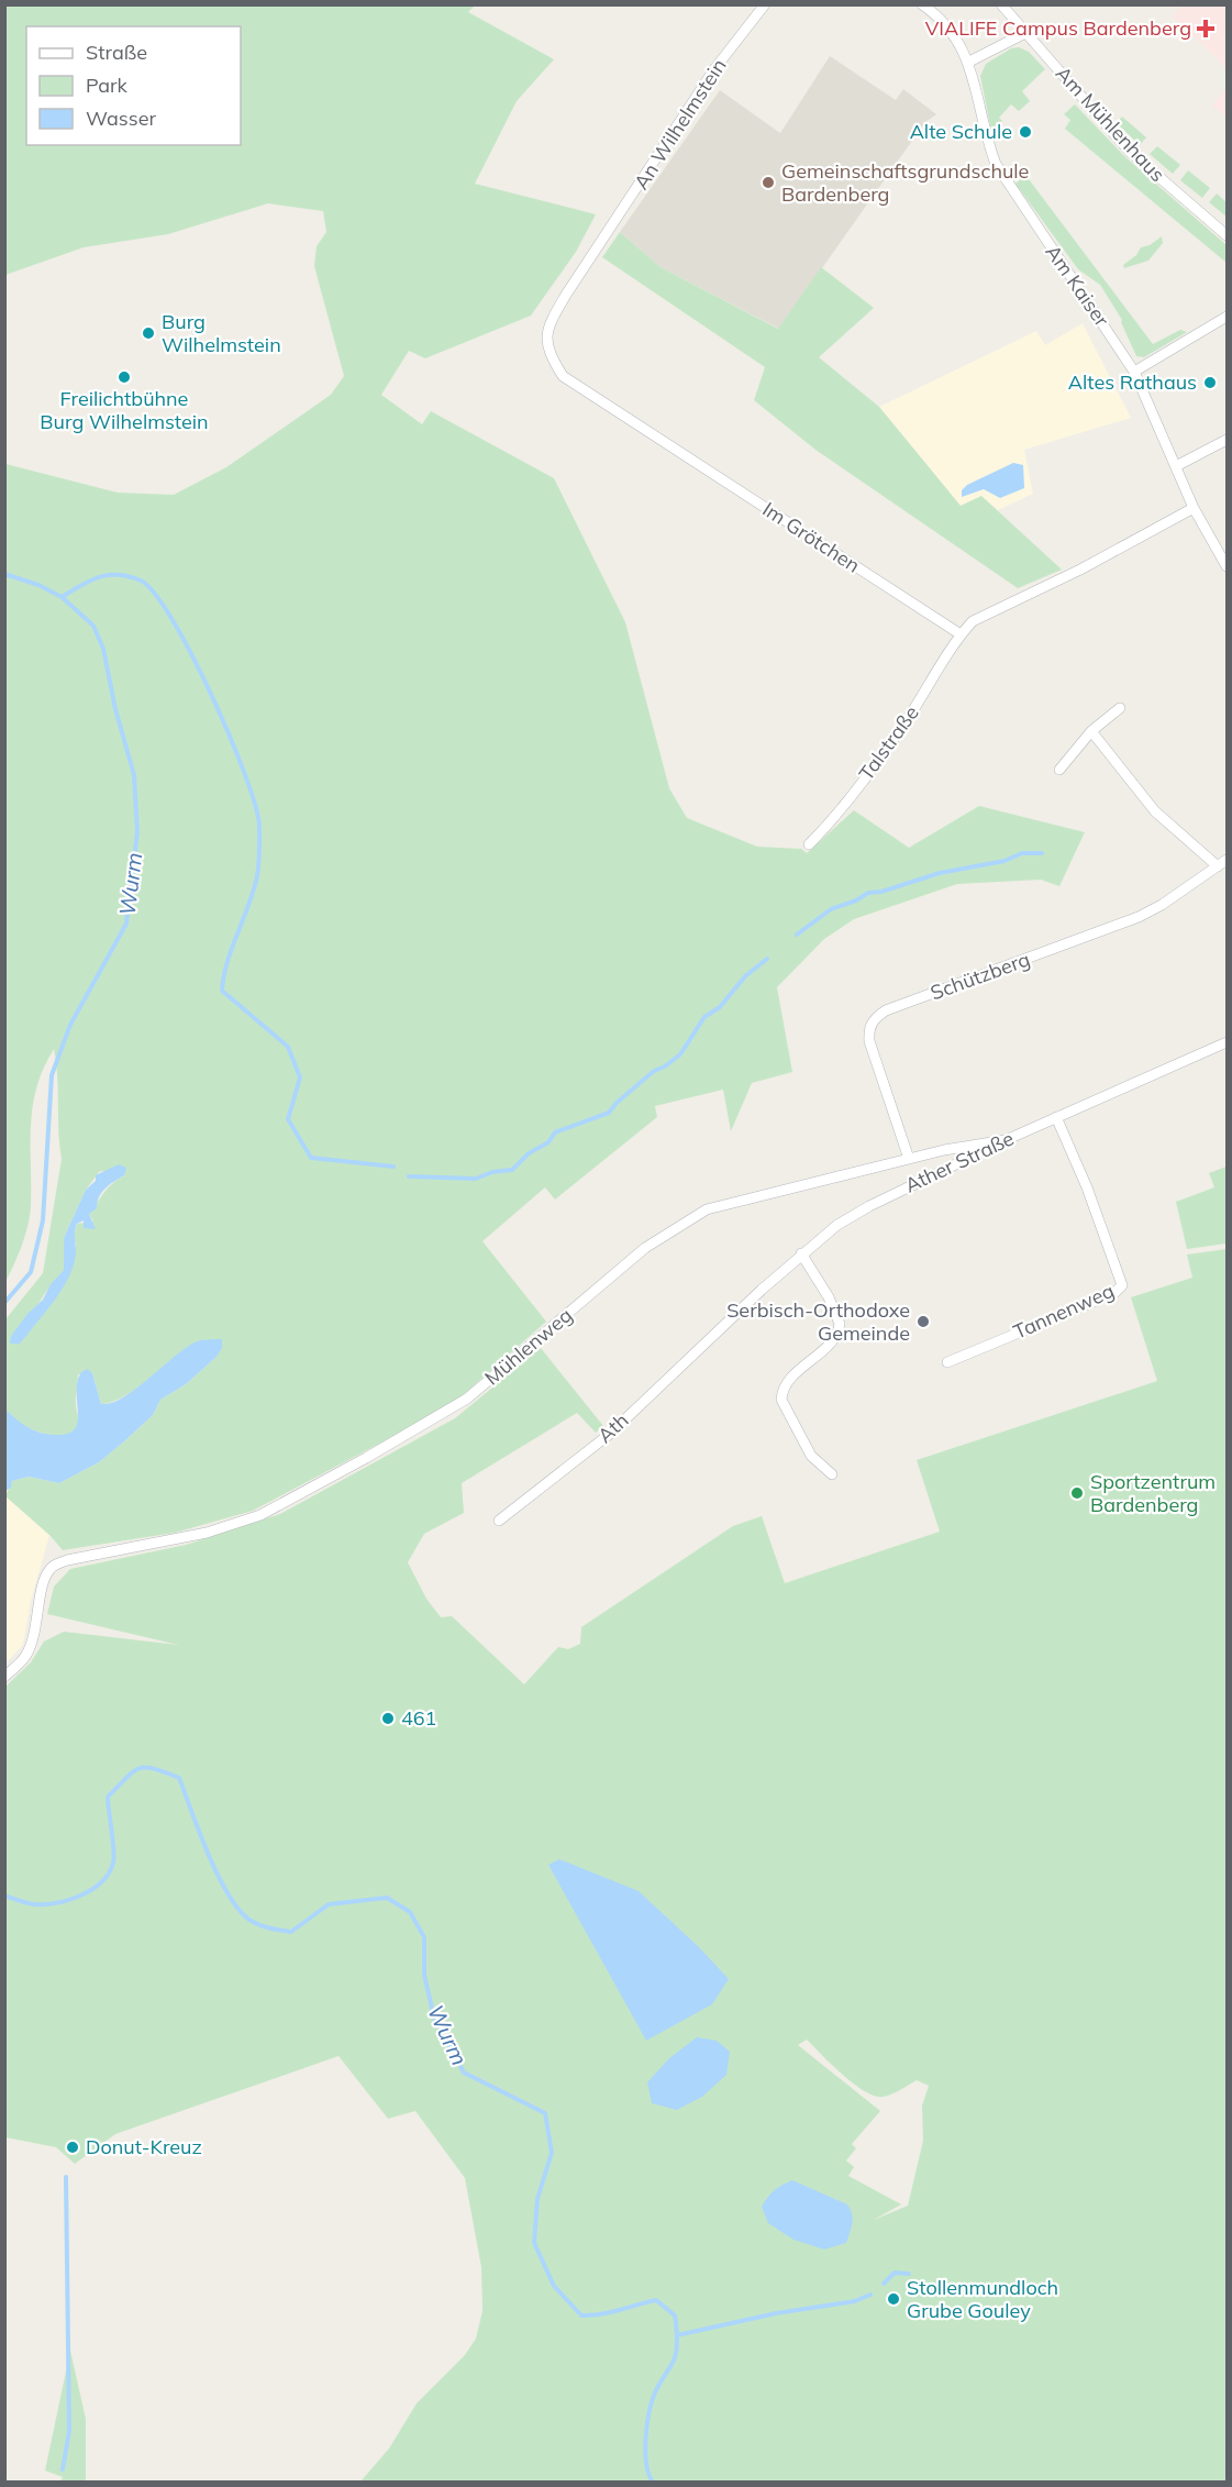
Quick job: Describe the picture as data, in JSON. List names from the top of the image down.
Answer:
{
  "streets": {
    "street": [
      "An Wilhelmstein",
      "Am Mühlenhaus",
      "Am Kaiser",
      "Im Grötchen",
      "Talstraße",
      "Schützberg",
      "Ather Straße",
      "Tannenweg",
      "Mühlenweg",
      "Ath"
    ]
  },
  "crossings": [
    ["An Wilhelmstein", "Im Grötchen"],
    ["Im Grötchen", "Talstraße"],
    ["Schützberg", "Mühlenweg"],
    ["Ather Straße", "Tannenweg"],
    ["Ather Straße", "Mühlenweg"],
    ["Ather Straße", "Ath"]
  ],
  "water": ["Wurm"],
  "places": {
    "health": ["VIALIFE Campus Bardenberg"],
    "other": [
      "Alte Schule",
      "Gemeinschaftsgrundschule Bardenberg",
      "Burg Wilhelmstein",
      "Freilichtbühne Burg Wilhelmstein",
      "Altes Rathaus",
      "Serbisch-Orthodoxe Gemeinde",
      "Sportzentrum Bardenberg",
      "461",
      "Donut-Kreuz",
      "Stollenmundloch Grube Gouley"
    ]
  },
  "legend": ["Straße", "Park", "Wasser"]
}
